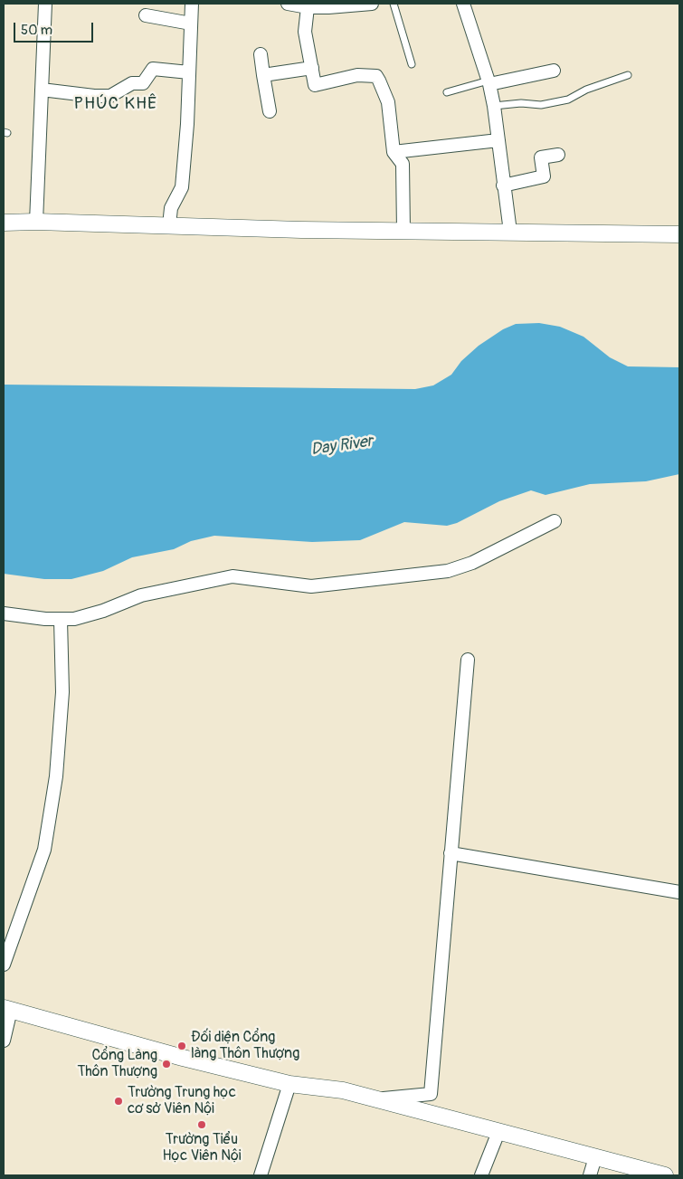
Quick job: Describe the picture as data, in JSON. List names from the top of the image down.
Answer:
{
  "districts": ["PHÚC KHÊ"],
  "water": ["Day River"],
  "places": [
    "Đối diện Cổng làng Thôn Thượng",
    "Cổng Làng Thôn Thượng",
    "Trường Trung học cơ sở Viên Nội",
    "Trường Tiểu Học Viên Nội"
  ],
  "scale_bar": "50 m"
}
